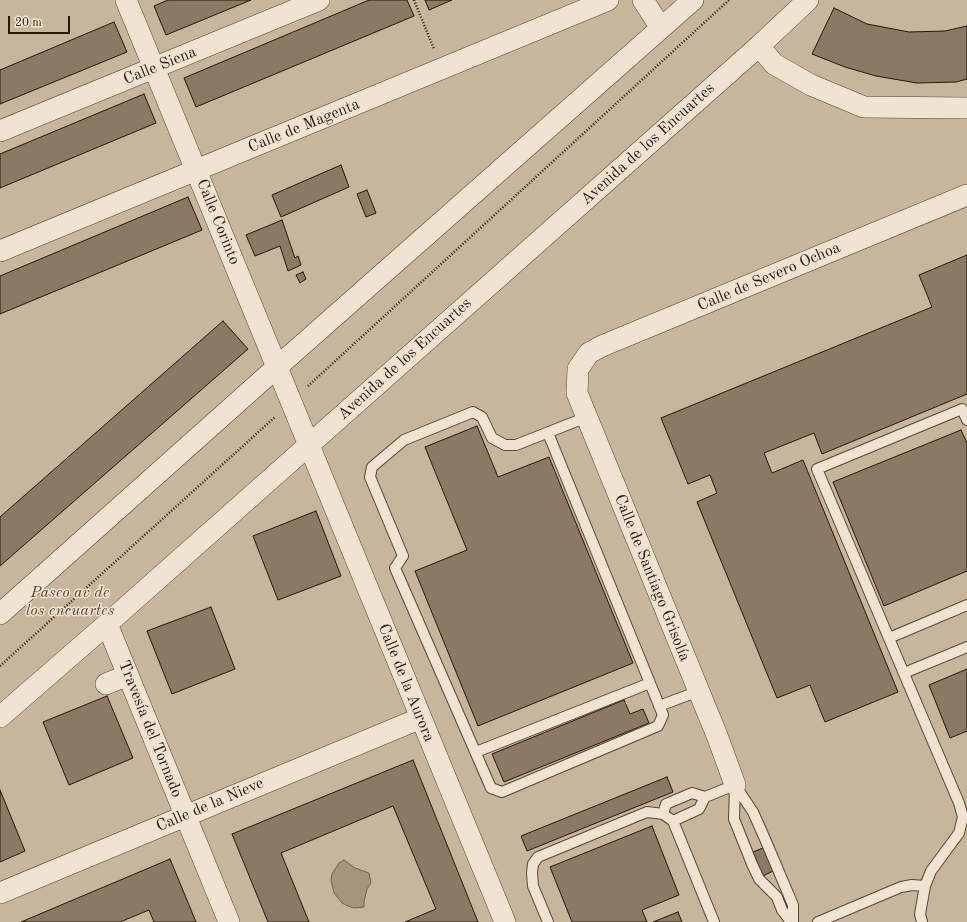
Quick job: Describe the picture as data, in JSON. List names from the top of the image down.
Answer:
{
  "streets": {
    "street": [
      "Calle Siena",
      "Calle de Magenta",
      "Avenida de los Encuartes",
      "Calle Corinto",
      "Calle de Severo Ochoa",
      "Calle de Santiago Grisolía",
      "Calle de la Aurora",
      "Travesía del Tornado",
      "Calle de la Nieve"
    ]
  },
  "crossings": [
    ["Calle Siena", "Calle Corinto"],
    ["Calle de Magenta", "Calle Corinto"],
    ["Avenida de los Encuartes", "Calle Corinto"],
    ["Avenida de los Encuartes", "Calle de la Aurora"],
    ["Avenida de los Encuartes", "Travesía del Tornado"],
    ["Calle Corinto", "Calle de la Aurora"],
    ["Calle de Severo Ochoa", "Calle de Santiago Grisolía"],
    ["Calle de la Aurora", "Calle de la Nieve"],
    ["Travesía del Tornado", "Calle de la Nieve"]
  ],
  "parks": ["Paseo av de los encuartes"],
  "scale_bar": "20 m"
}
